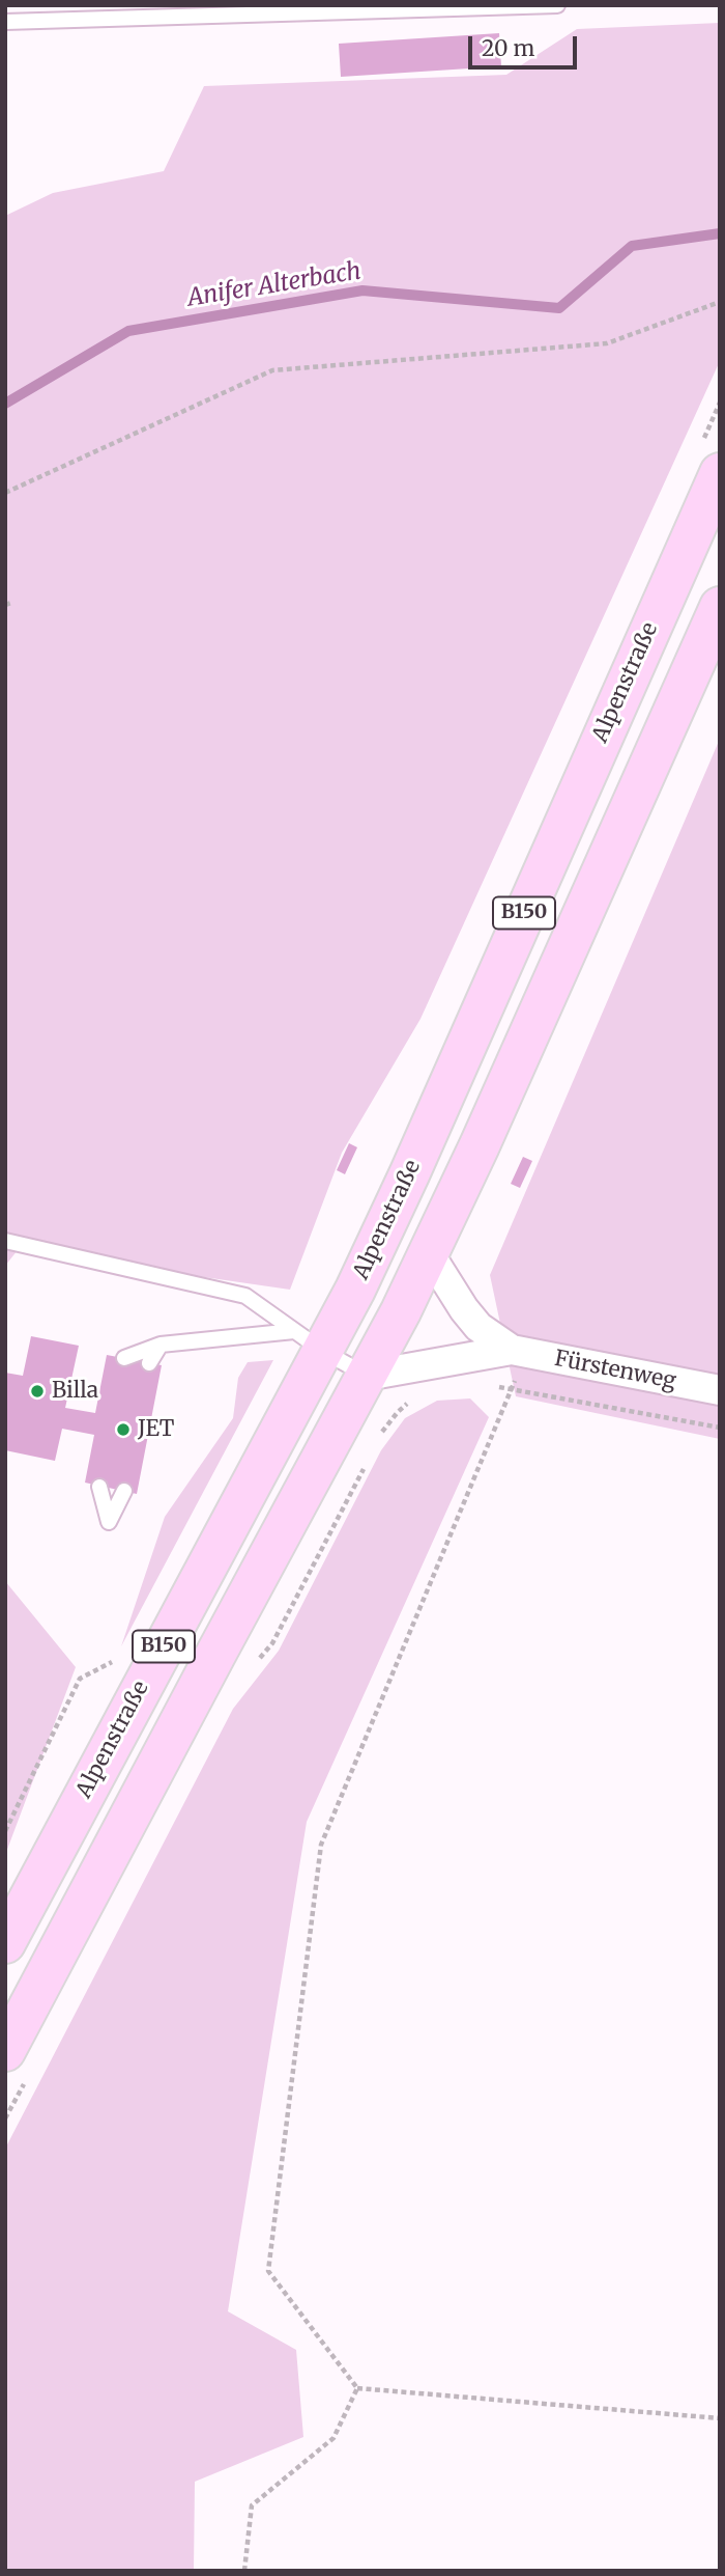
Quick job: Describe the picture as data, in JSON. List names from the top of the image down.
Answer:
{
  "streets": {
    "main road": ["Alpenstraße", "B150"],
    "street": ["Fürstenweg"]
  },
  "crossings": [
    ["B150", "Fürstenweg"]
  ],
  "water": ["Anifer Alterbach"],
  "places": ["Billa", "JET"],
  "scale_bar": "20 m"
}
